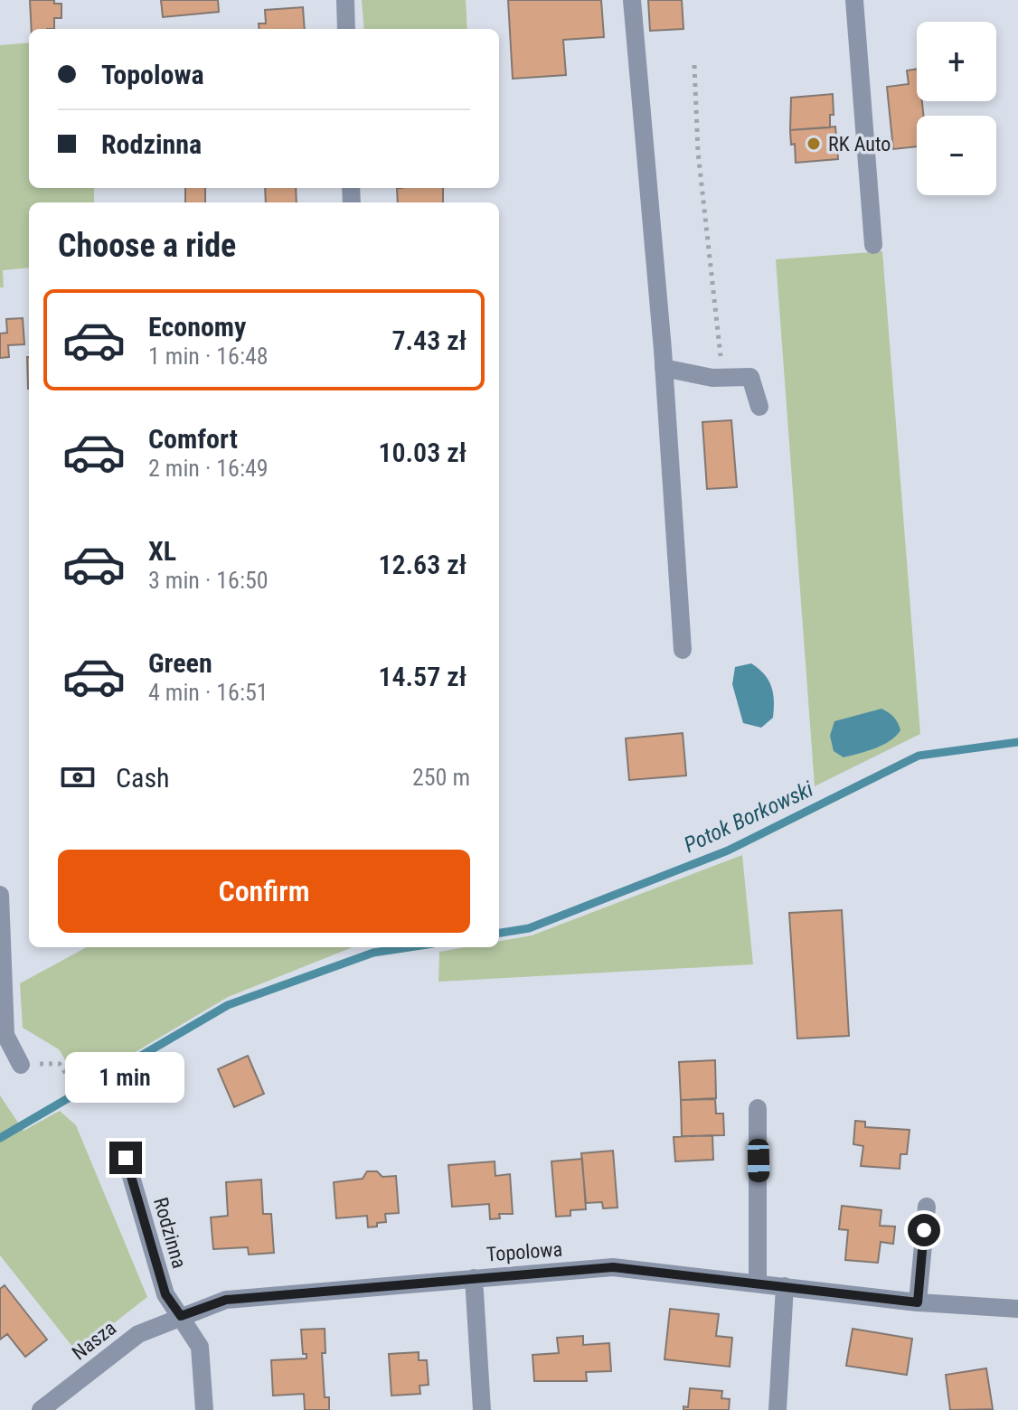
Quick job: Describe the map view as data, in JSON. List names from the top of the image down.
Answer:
{
  "streets": {
    "street": ["Rodzinna", "Topolowa", "Nasza"]
  },
  "crossings": [
    ["Rodzinna", "Nasza"],
    ["Topolowa", "Nasza"]
  ],
  "water": ["Potok Borkowski"],
  "places": ["RK Auto"],
  "page": {
    "map_buttons": ["+", "−"],
    "banner": ["Topolowa", "Rodzinna"],
    "heading": "Choose a ride",
    "list": [
      {
        "name": "Economy",
        "note": "1 min · 16:48",
        "value": "7.43 zł"
      },
      {
        "name": "Comfort",
        "note": "2 min · 16:49",
        "value": "10.03 zł"
      },
      {
        "name": "XL",
        "note": "3 min · 16:50",
        "value": "12.63 zł"
      },
      {
        "name": "Green",
        "note": "4 min · 16:51",
        "value": "14.57 zł"
      }
    ],
    "pay": ["Cash", "250 m"],
    "buttons": "Confirm",
    "bubble": "1 min"
  }
}
